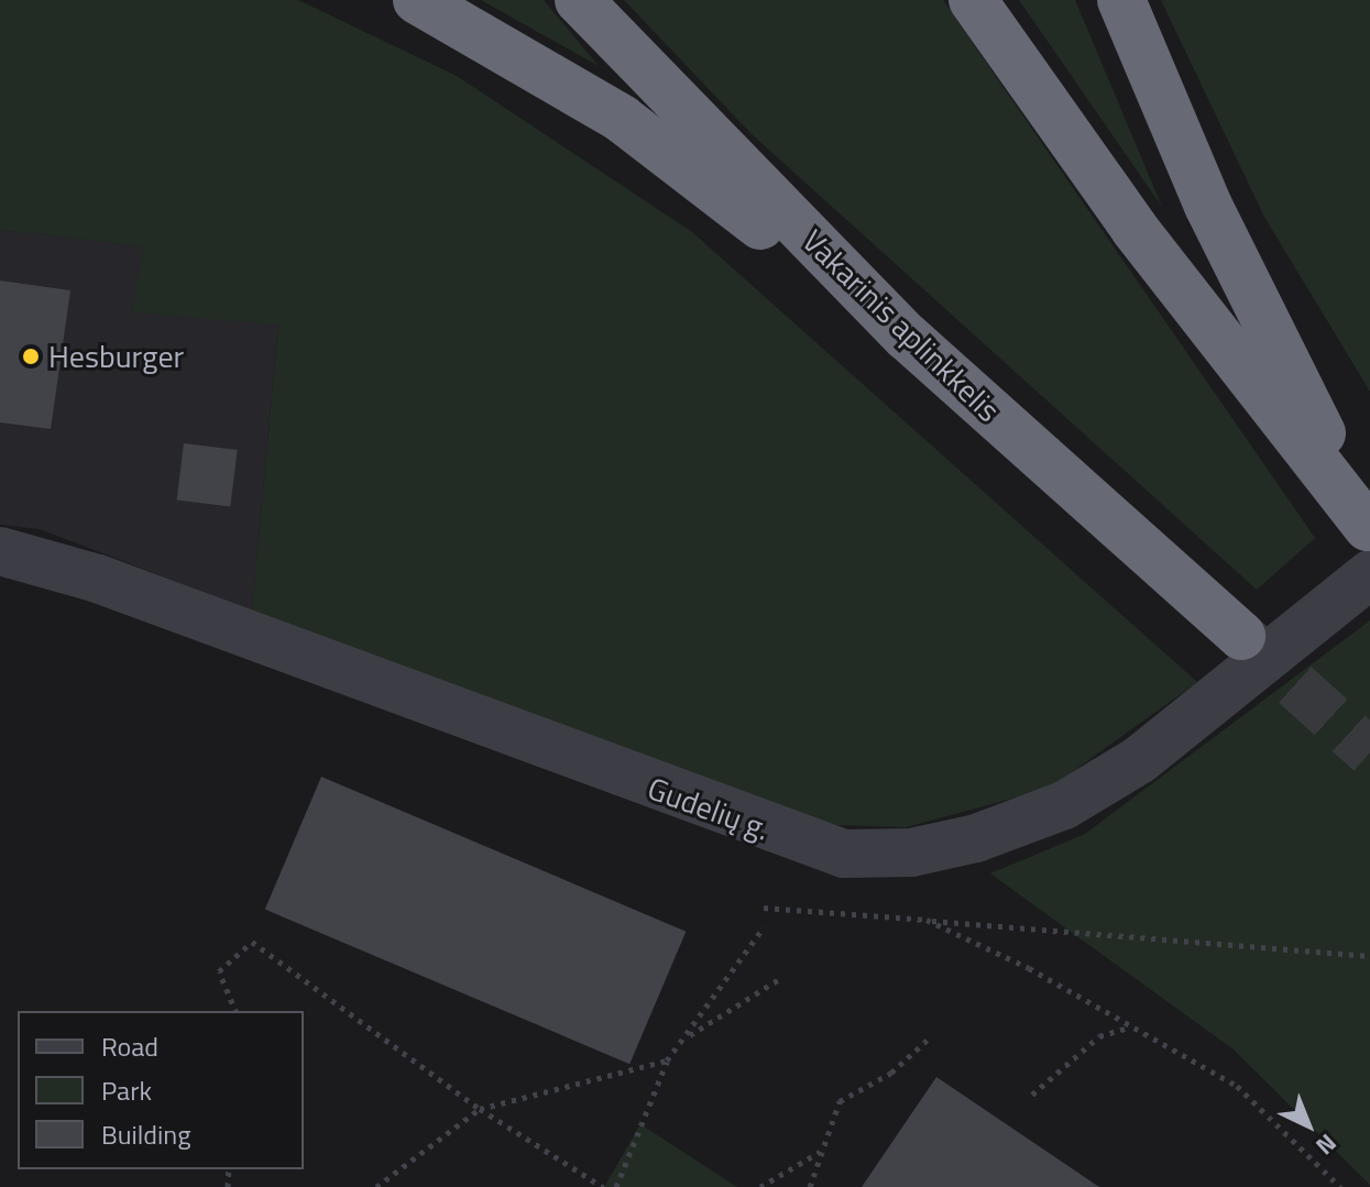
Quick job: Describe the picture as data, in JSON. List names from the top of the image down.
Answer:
{
  "streets": {
    "highway": ["Vakarinis aplinkkelis"],
    "street": ["Gudelių g."]
  },
  "places": ["Hesburger"],
  "legend": ["Road", "Park", "Building"],
  "north": "bottom right"
}
